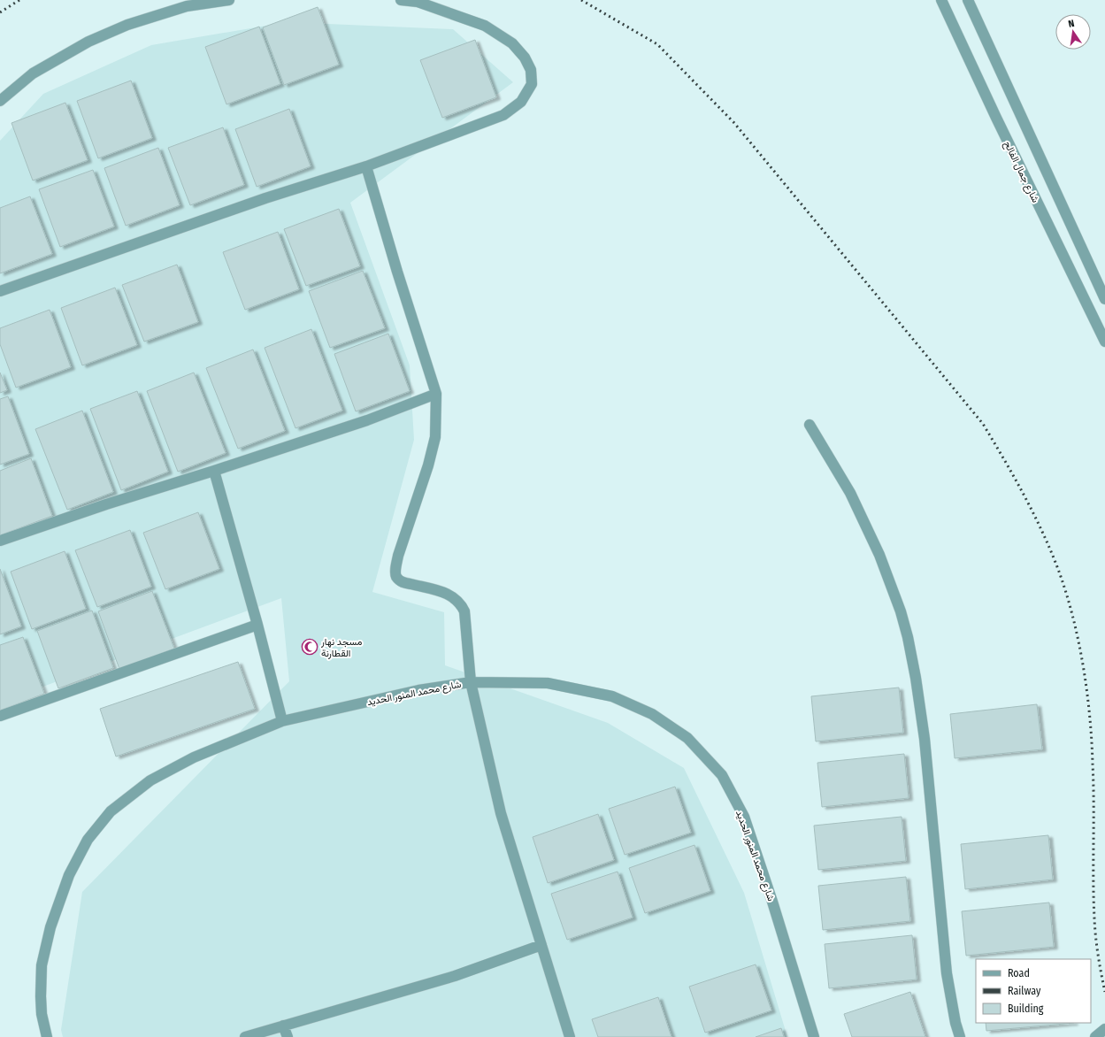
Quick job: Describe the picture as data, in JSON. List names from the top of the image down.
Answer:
{
  "streets": {
    "street": ["شارع جمال الفالح", "شارع محمد المنور الحديد"]
  },
  "places": {
    "mosque": ["مسجد نهار القطارنة"]
  },
  "legend": ["Road", "Railway", "Building"],
  "north": "top"
}
